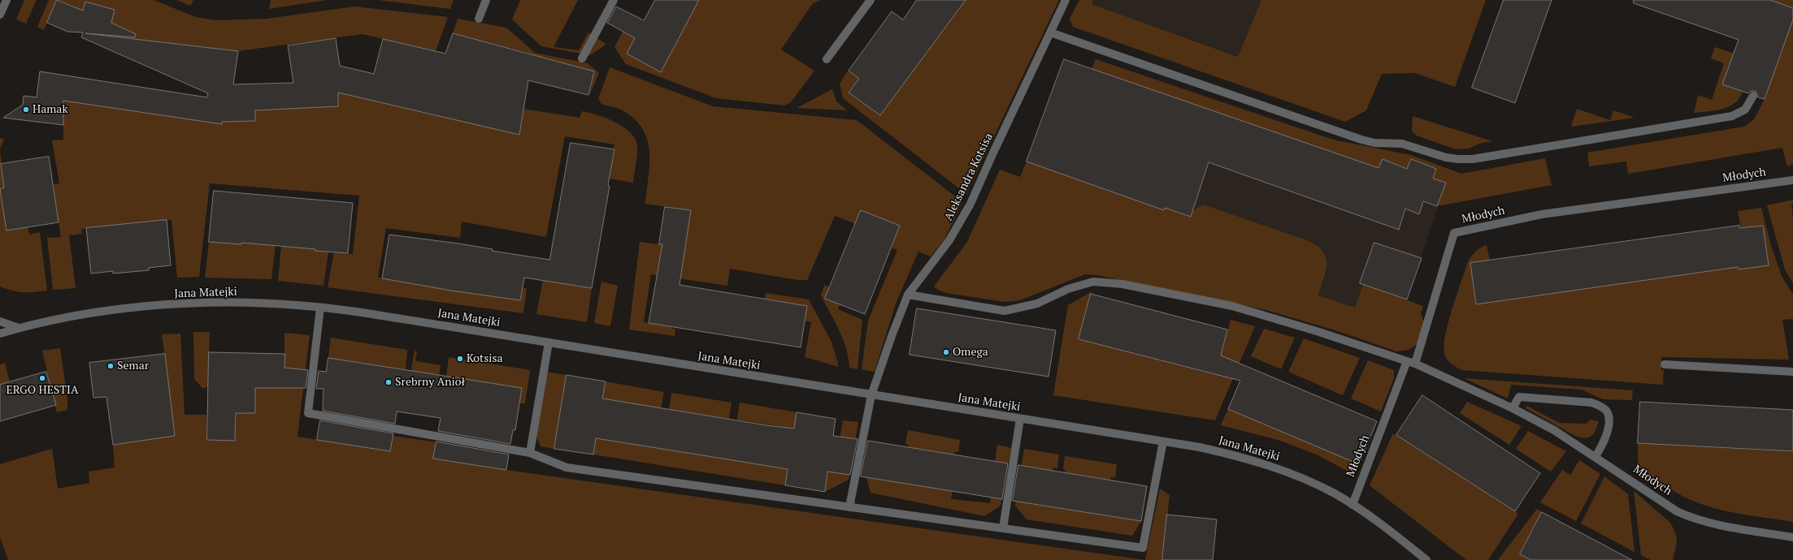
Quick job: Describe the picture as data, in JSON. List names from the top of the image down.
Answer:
{
  "streets": {
    "street": ["Młodych", "Aleksandra Kotsisa", "Jana Matejki"]
  },
  "crossings": [
    ["Młodych", "Aleksandra Kotsisa"],
    ["Młodych", "Jana Matejki"],
    ["Aleksandra Kotsisa", "Jana Matejki"]
  ],
  "places": [
    "Hamak",
    "Omega",
    "Kotsisa",
    "Semar",
    "ERGO HESTIA",
    "Srebrny Anioł"
  ]
}
